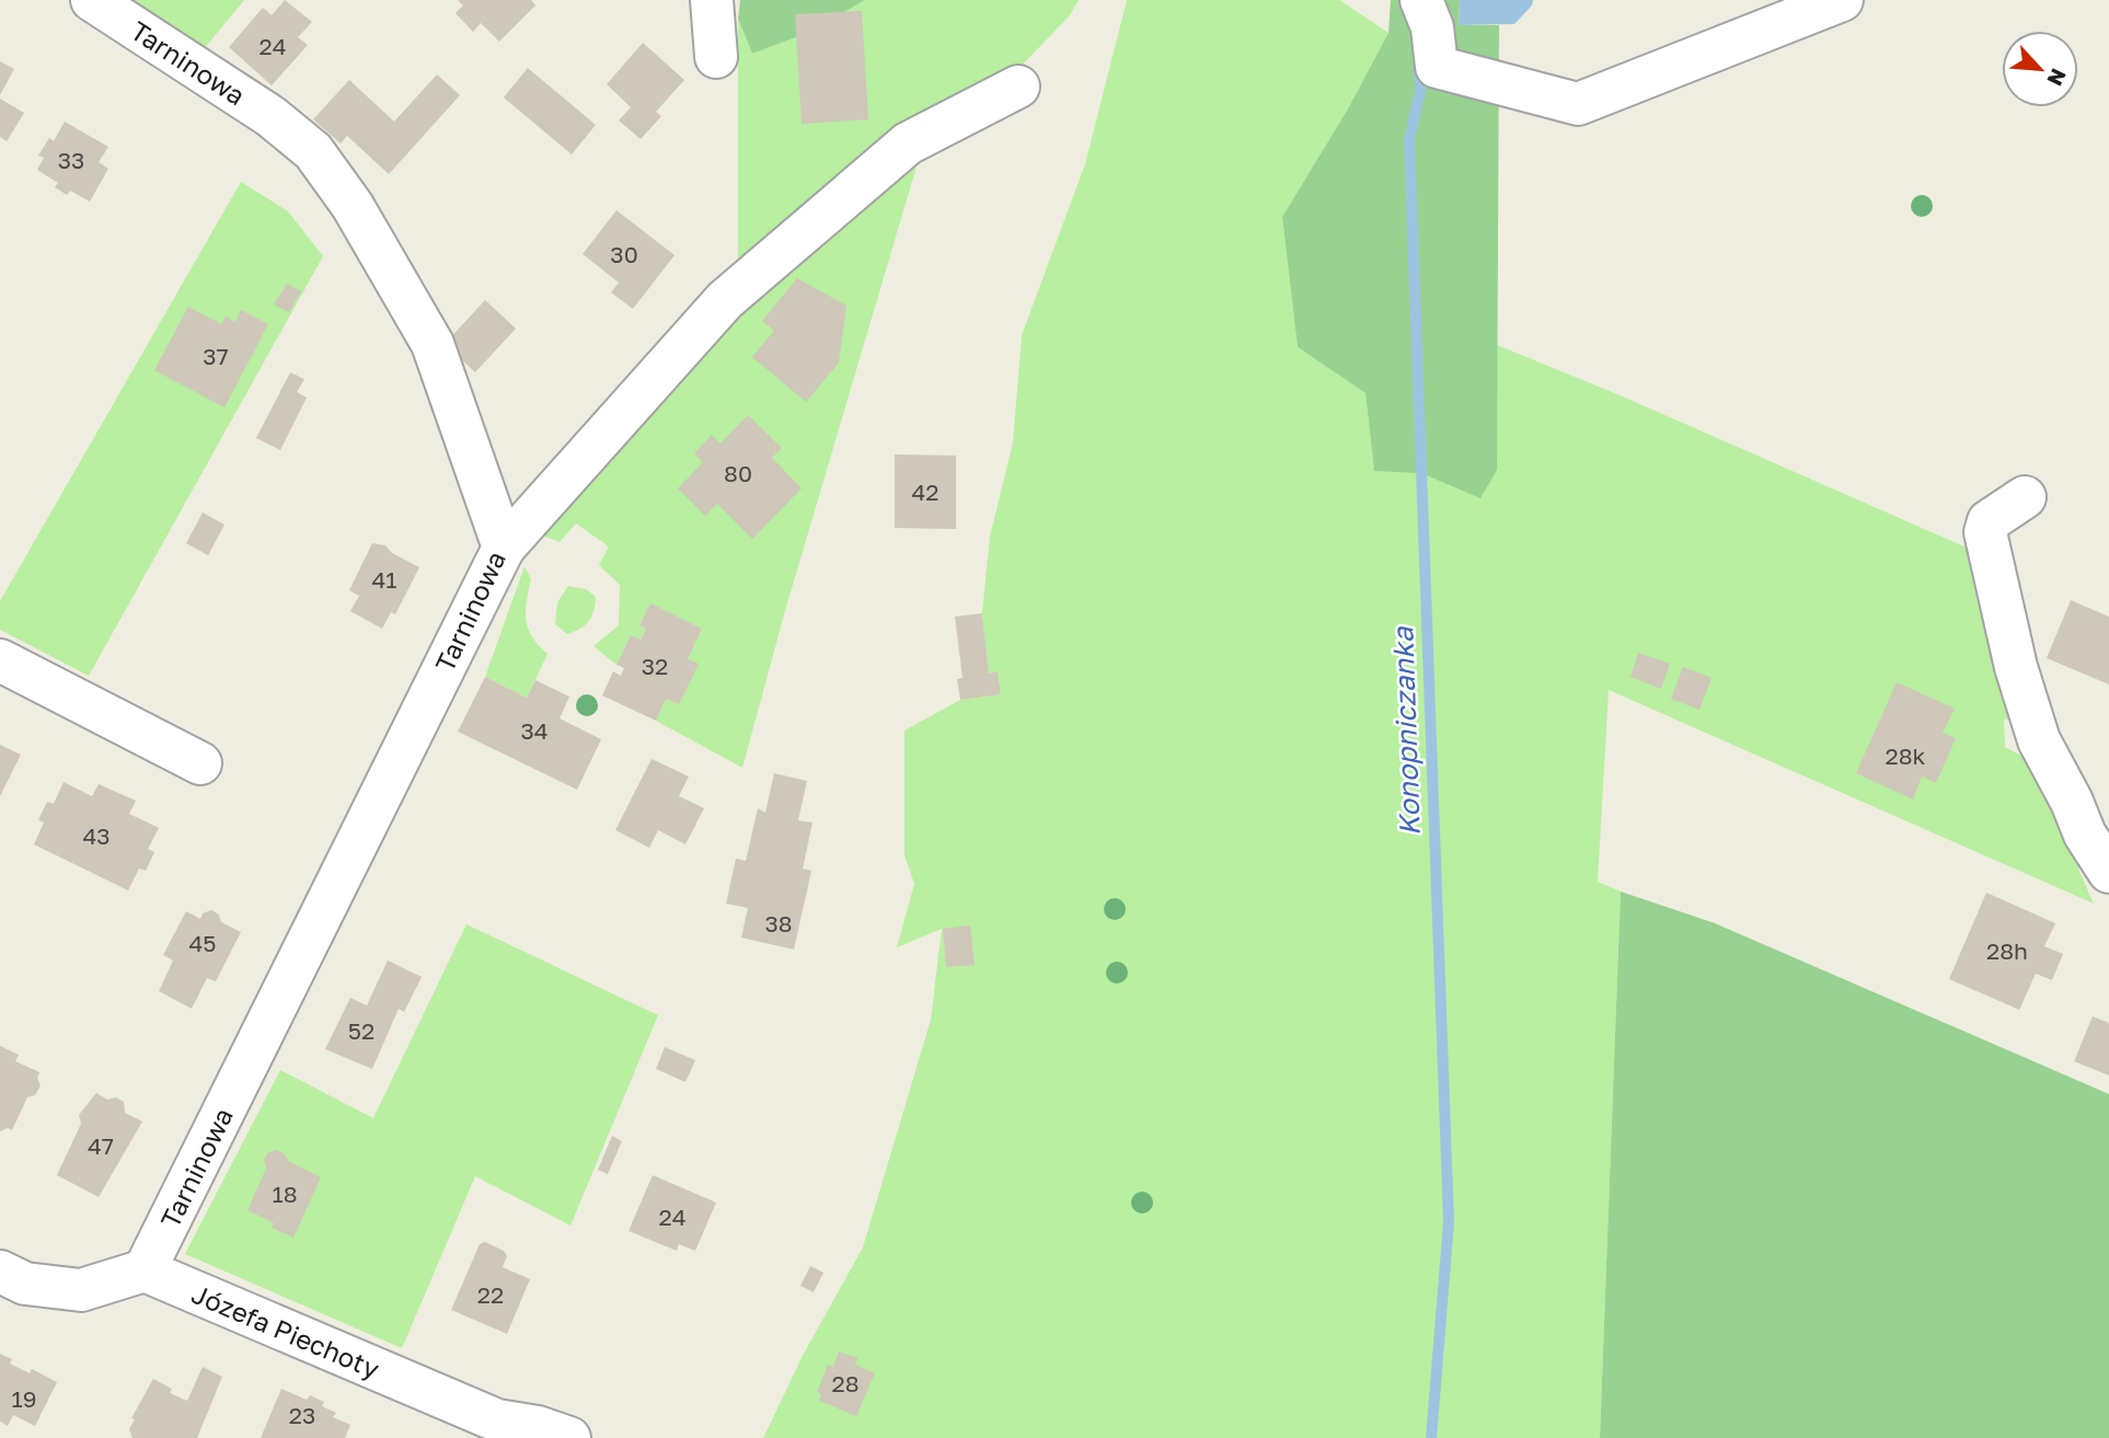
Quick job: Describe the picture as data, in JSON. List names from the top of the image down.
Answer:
{
  "streets": {
    "street": ["Tarninowa", "Józefa Piechoty"]
  },
  "crossings": [
    ["Tarninowa", "Józefa Piechoty"]
  ],
  "water": ["Konopniczanka"],
  "house_numbers": [
    "24",
    "33",
    "30",
    "37",
    "80",
    "42",
    "41",
    "32",
    "34",
    "28k",
    "43",
    "38",
    "45",
    "28h",
    "52",
    "47",
    "18",
    "24",
    "22",
    "28",
    "19",
    "23"
  ],
  "north": "bottom right"
}
